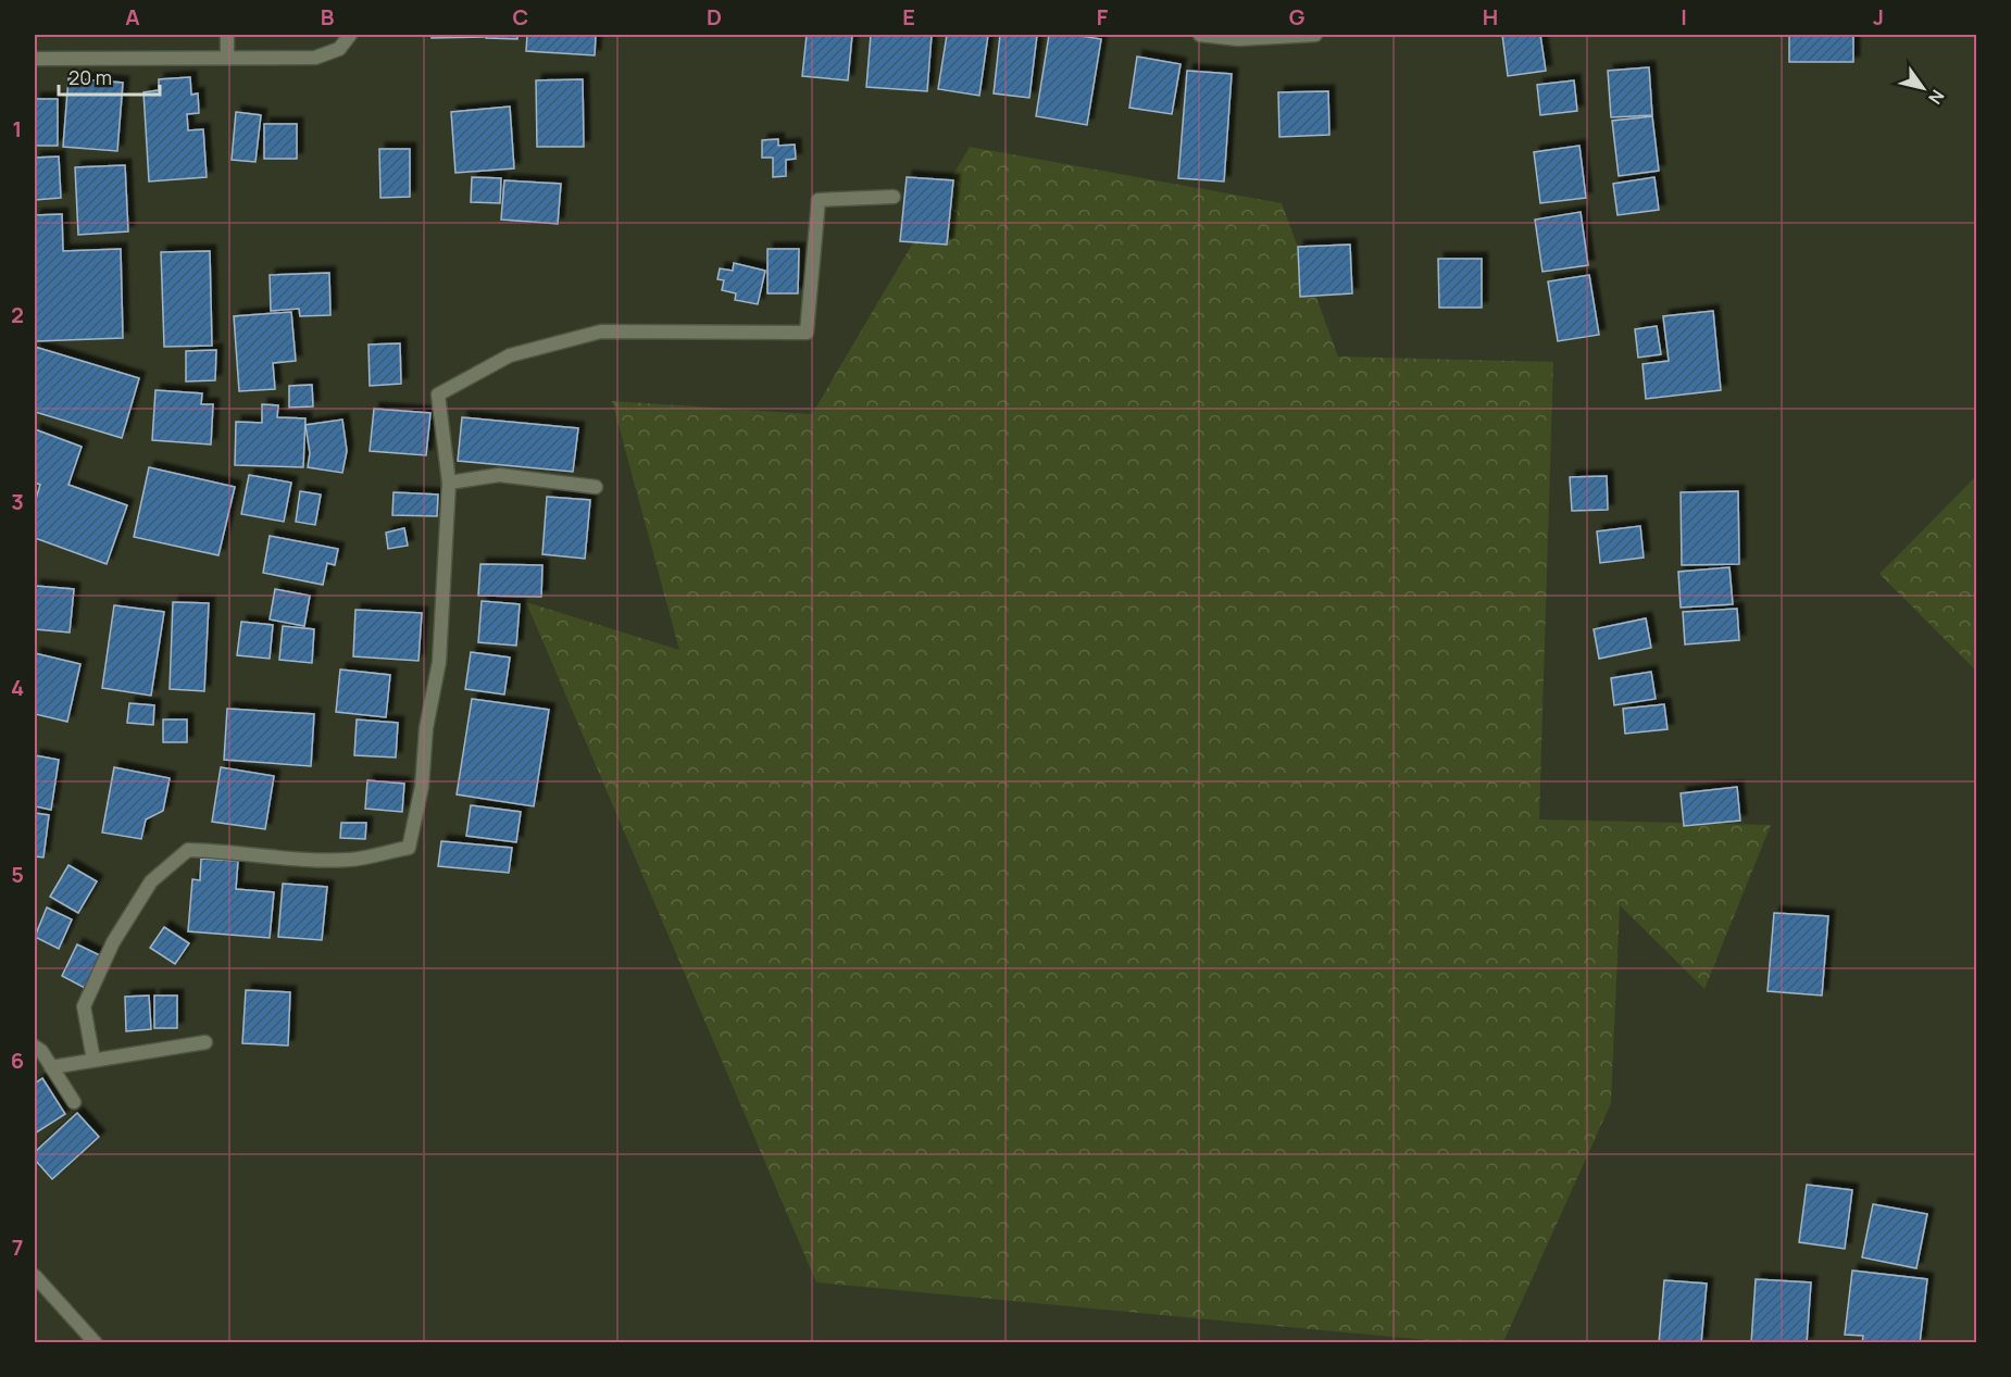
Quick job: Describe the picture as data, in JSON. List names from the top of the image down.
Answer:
{
  "scale_bar": "20 m",
  "north": "bottom right",
  "grid": {
    "columns": [
      "A",
      "B",
      "C",
      "D",
      "E",
      "F",
      "G",
      "H",
      "I",
      "J"
    ],
    "rows": [
      "1",
      "2",
      "3",
      "4",
      "5",
      "6",
      "7"
    ]
  }
}
